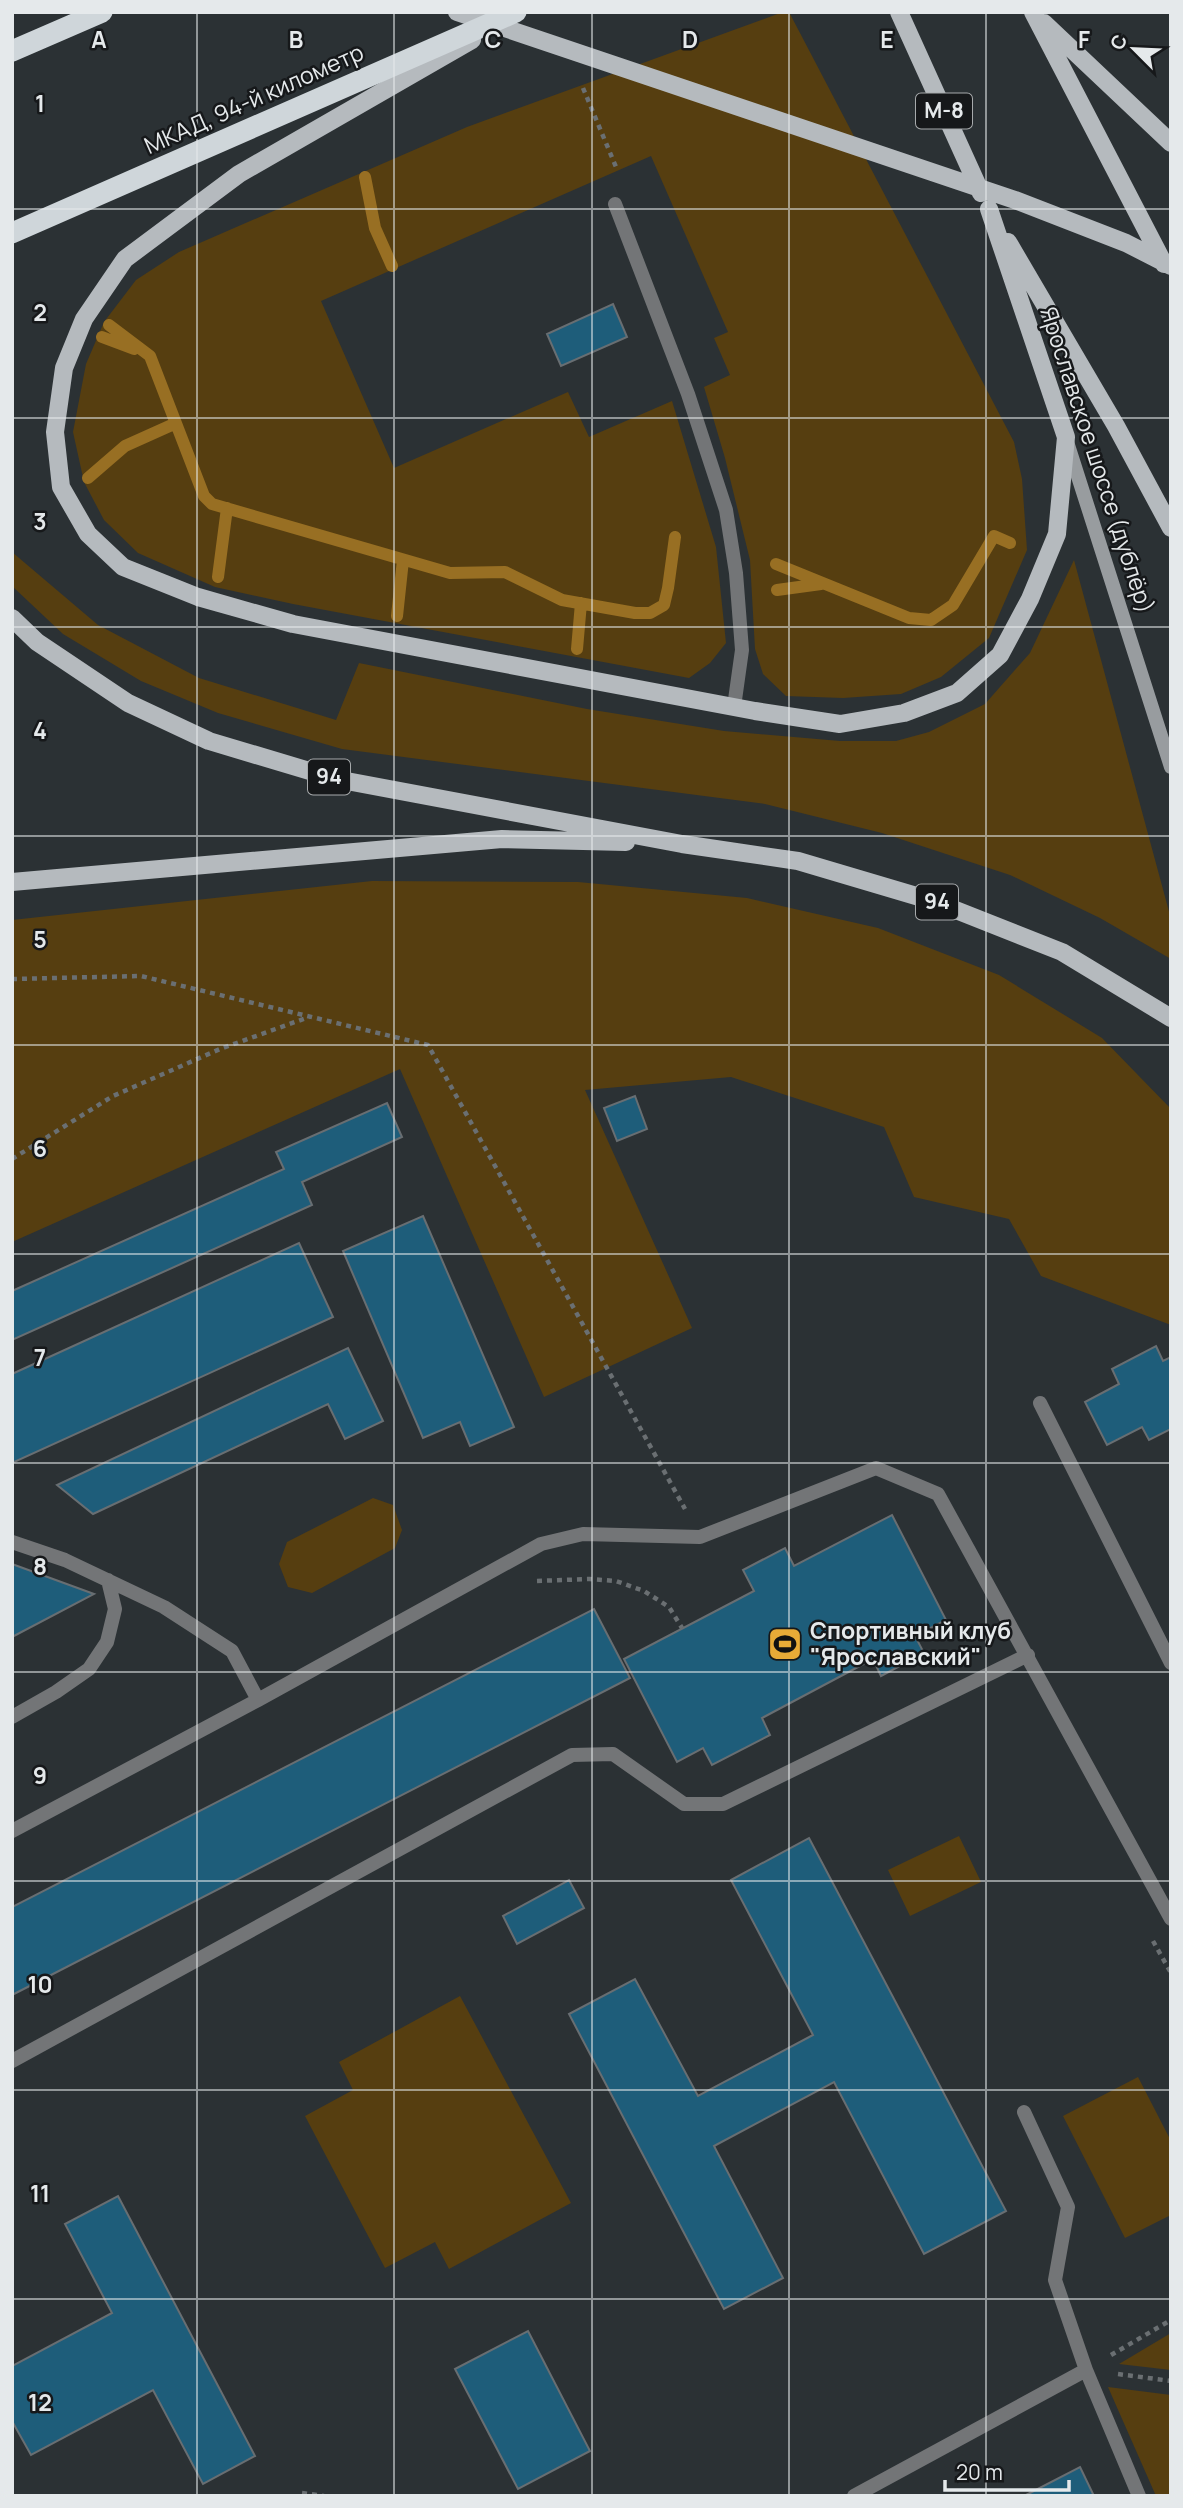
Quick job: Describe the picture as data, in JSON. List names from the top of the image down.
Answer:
{
  "streets": {
    "highway": ["МКАД, 94-й километр"],
    "main road": ["М-8", "Ярославское шоссе (дублёр)", "94"]
  },
  "crossings": [
    ["М-8", "Ярославское шоссе (дублёр)"]
  ],
  "places": {
    "sports": ["Спортивный клуб \"Ярославский\""]
  },
  "scale_bar": "20 m",
  "north": "top left",
  "grid": {
    "columns": [
      "A",
      "B",
      "C",
      "D",
      "E",
      "F"
    ],
    "rows": [
      "1",
      "2",
      "3",
      "4",
      "5",
      "6",
      "7",
      "8",
      "9",
      "10",
      "11",
      "12"
    ]
  }
}
